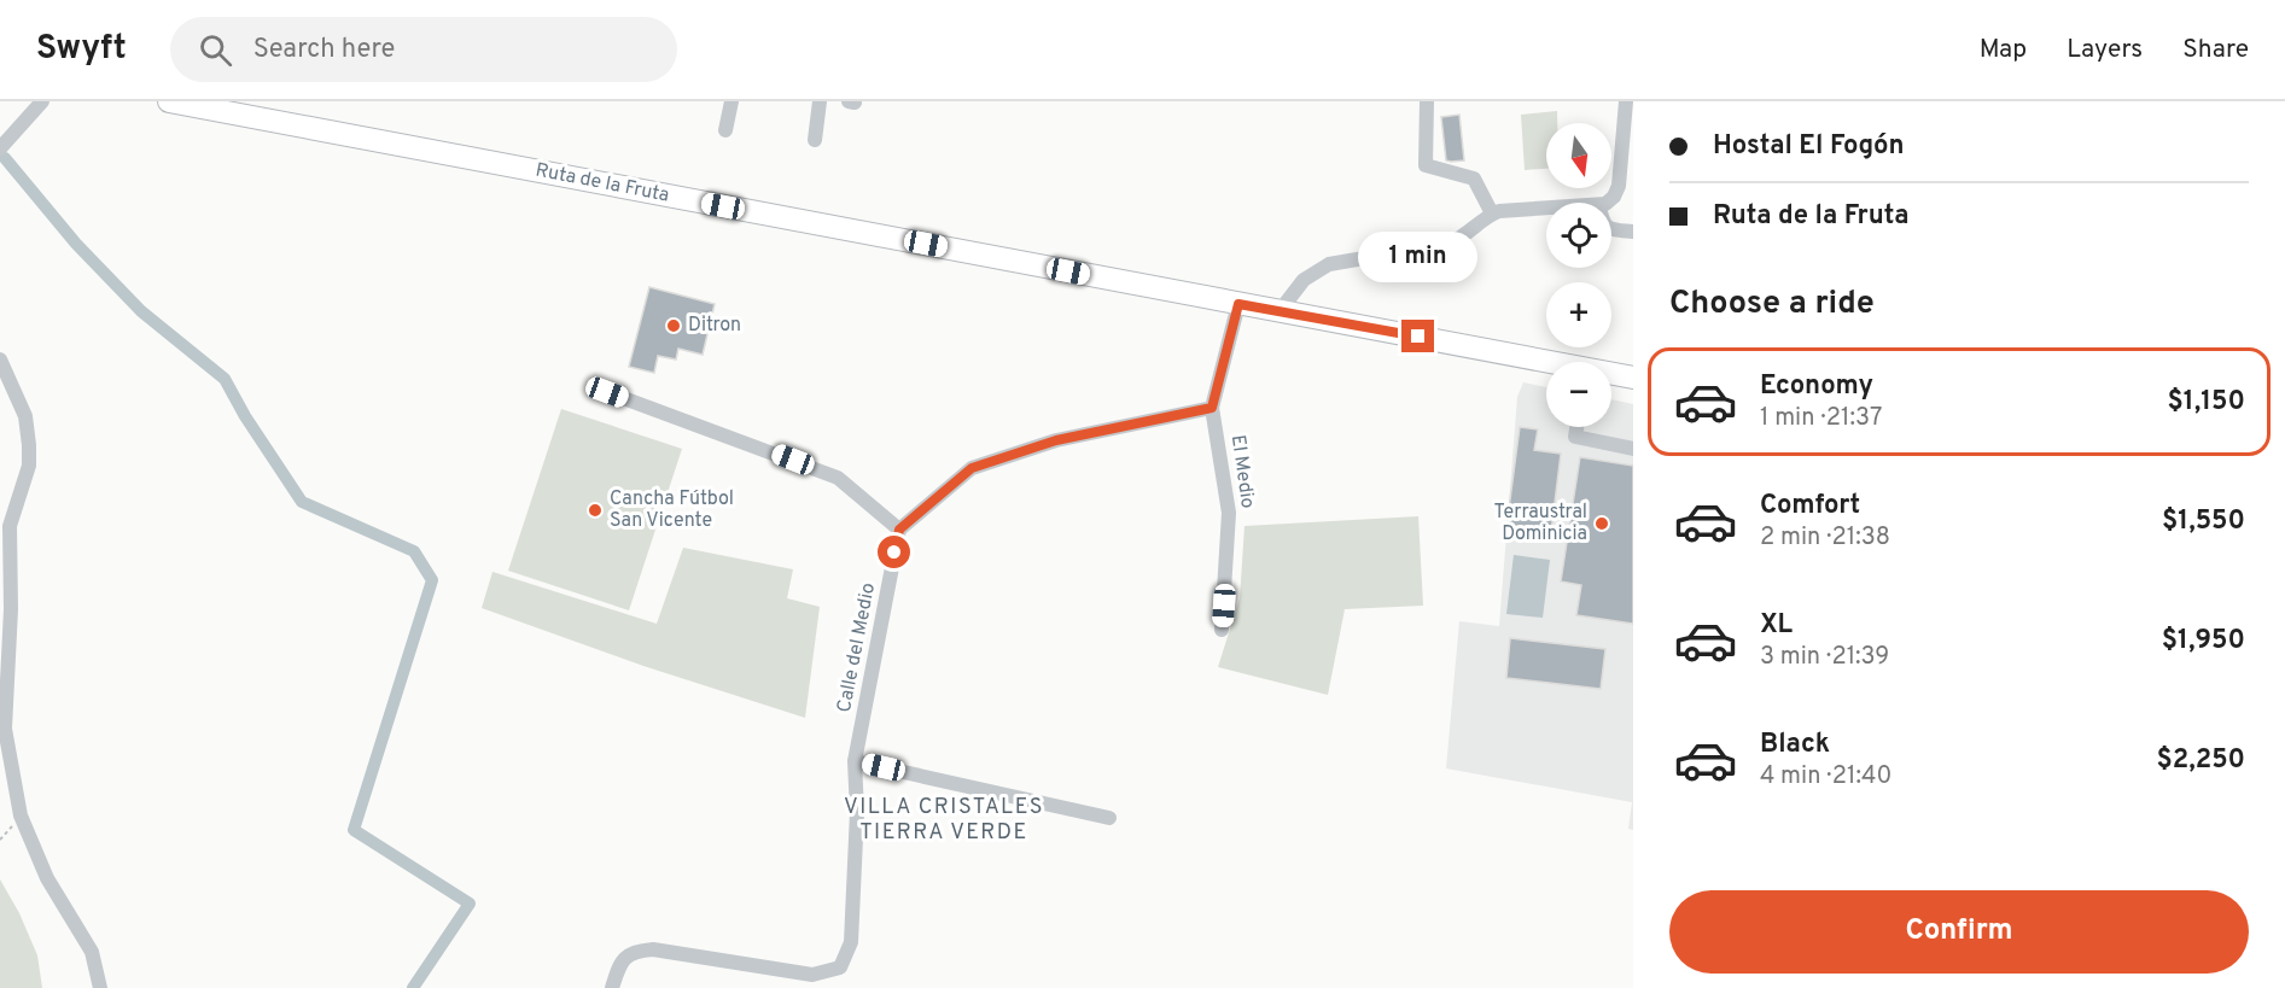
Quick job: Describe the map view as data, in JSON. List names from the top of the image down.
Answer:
{
  "streets": {
    "highway": ["Ruta de la Fruta"],
    "street": ["El Medio", "Calle del Medio"]
  },
  "districts": ["VILLA CRISTALES TIERRA VERDE"],
  "places": ["Ditron", "Cancha Fútbol San Vicente", "Terraustral Dominicia"],
  "north": "bottom",
  "page": {
    "header": "Swyft",
    "search": "Search here",
    "nav": ["Map", "Layers", "Share"],
    "banner": ["Hostal El Fogón", "Ruta de la Fruta"],
    "map_buttons": ["+", "−"],
    "bubble": "1 min",
    "heading": "Choose a ride",
    "list": [
      {
        "name": "Economy",
        "note": "1 min · 21:37",
        "value": "$1,150"
      },
      {
        "name": "Comfort",
        "note": "2 min · 21:38",
        "value": "$1,550"
      },
      {
        "name": "XL",
        "note": "3 min · 21:39",
        "value": "$1,950"
      },
      {
        "name": "Black",
        "note": "4 min · 21:40",
        "value": "$2,250"
      }
    ],
    "buttons": "Confirm"
  }
}
